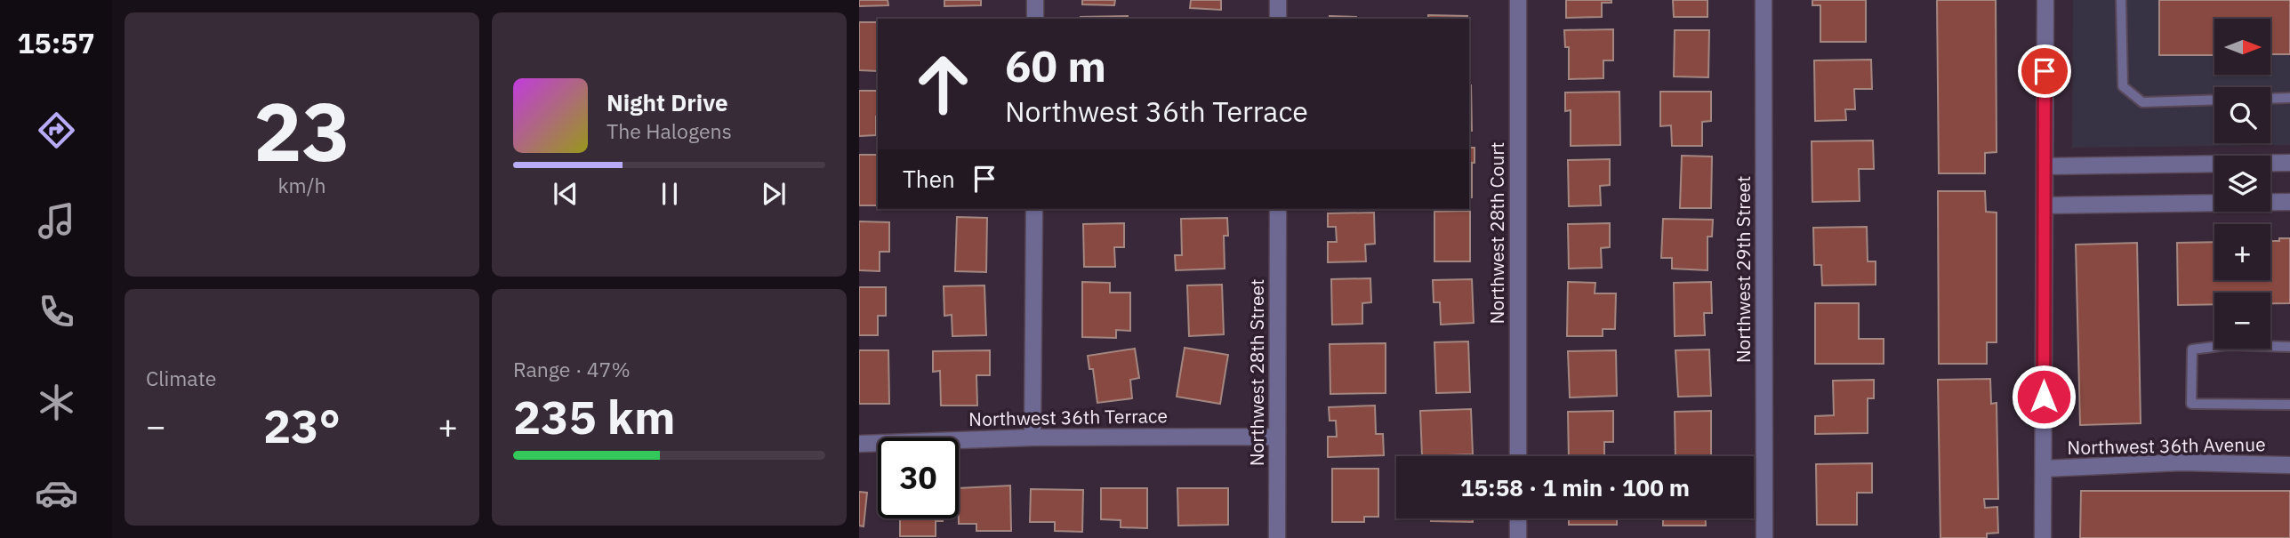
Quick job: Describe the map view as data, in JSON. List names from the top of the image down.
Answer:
{
  "streets": {
    "street": [
      "Northwest 28th Court",
      "Northwest 29th Street",
      "Northwest 28th Street",
      "Northwest 36th Terrace",
      "Northwest 36th Avenue"
    ]
  },
  "crossings": [
    ["Northwest 28th Street", "Northwest 36th Terrace"]
  ],
  "north": "right",
  "page": {
    "tabs": "15:57",
    "tile": [
      ["23", "km/h"],
      "Climate",
      ["Range · 47%", "235 km"]
    ],
    "map_buttons": ["+", "−"],
    "turn": ["60 m", "Northwest 36th Terrace"],
    "song": ["Night Drive", "The Halogens"],
    "then": "Then",
    "heat": ["−", "23°", "+"],
    "limit": "30",
    "trip": "15:58 · 1 min · 100 m"
  }
}
